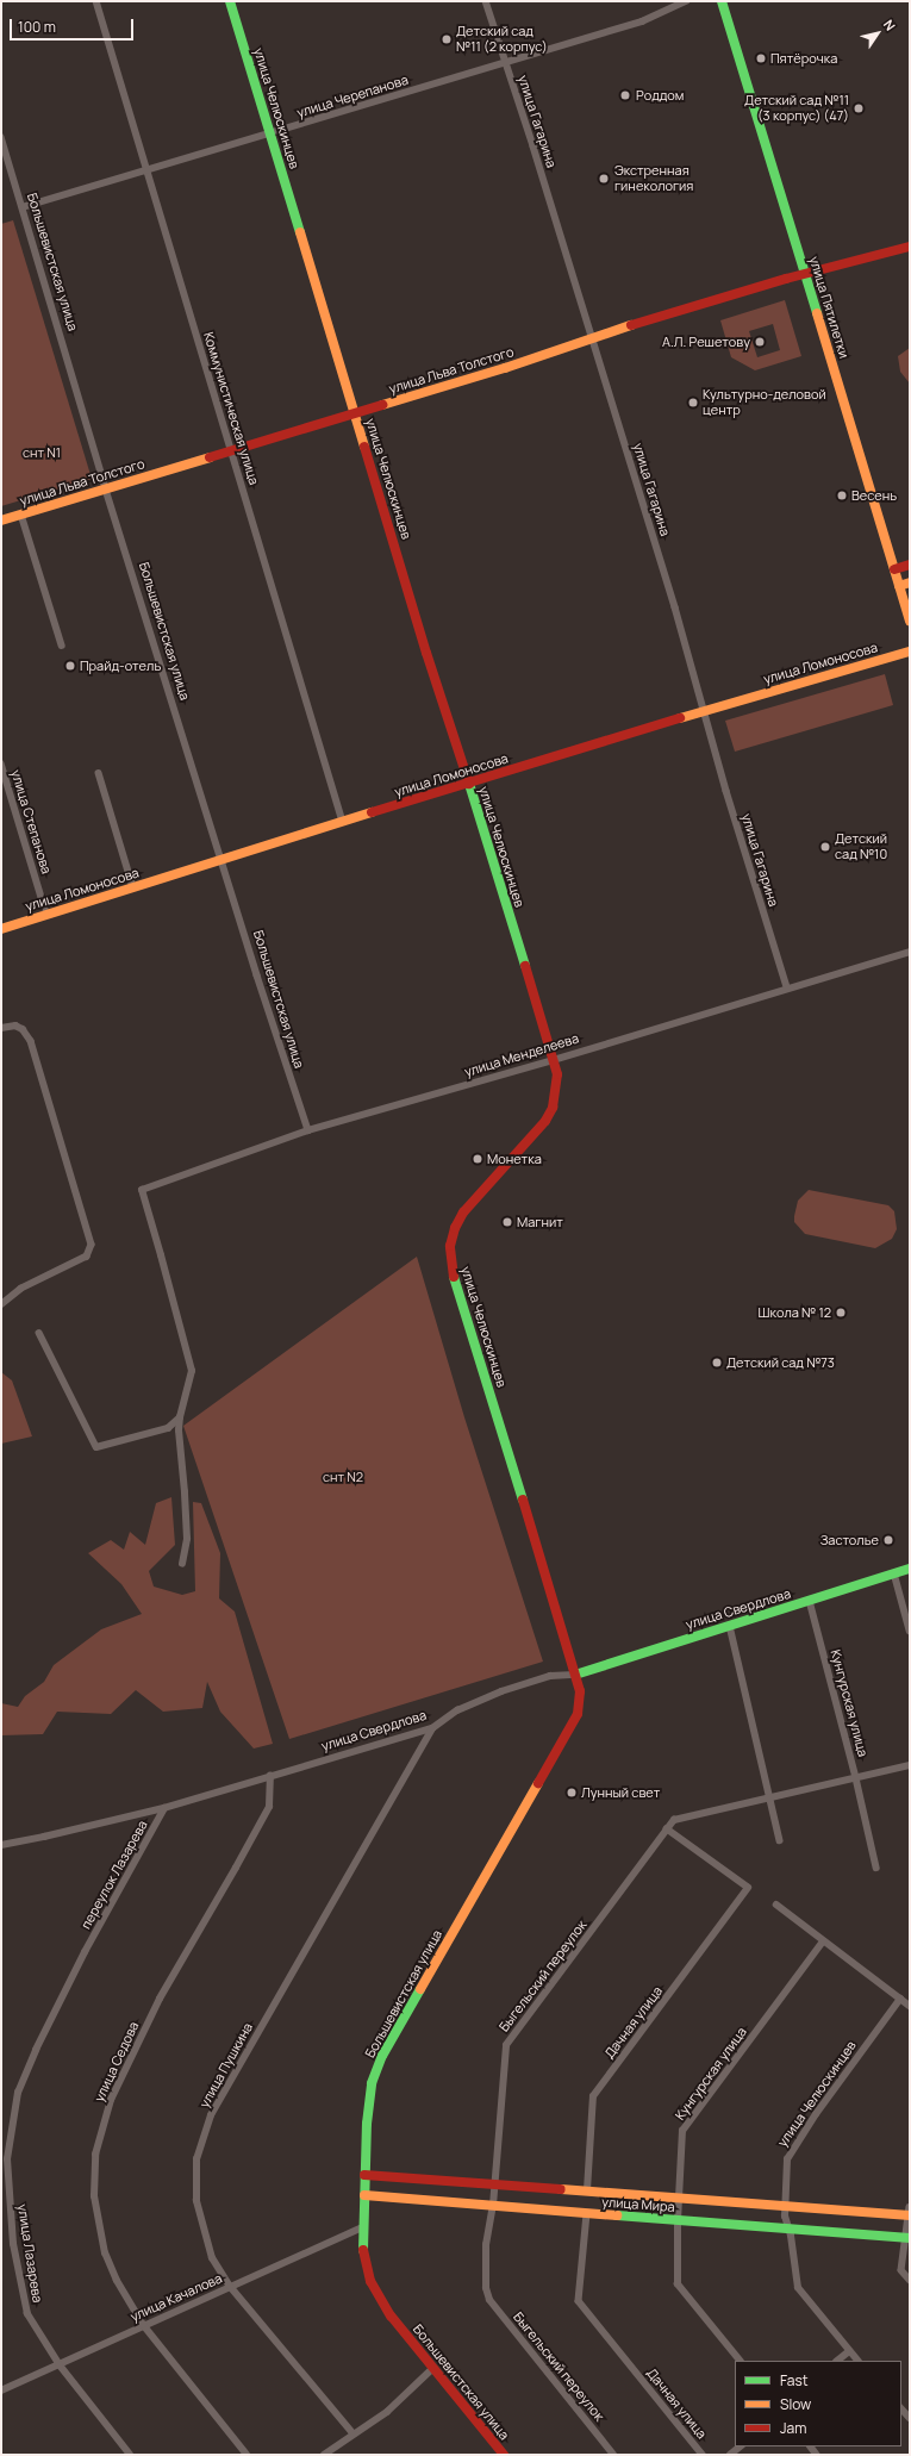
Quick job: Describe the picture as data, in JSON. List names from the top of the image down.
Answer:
{
  "streets": {
    "street": [
      "улица Черепанова",
      "улица Челюскинцев",
      "улица Гагарина",
      "Большевистская улица",
      "улица Пятилетки",
      "улица Льва Толстого",
      "Коммунистическая улица",
      "улица Ломоносова",
      "улица Степанова",
      "улица Менделеева",
      "улица Свердлова",
      "Кунгурская улица",
      "переулок Лазарева",
      "Быгельский переулок",
      "Дачная улица",
      "улица Седова",
      "улица Пушкина",
      "улица Мира",
      "улица Лазарева",
      "улица Качалова"
    ]
  },
  "crossings": [
    ["улица Черепанова", "улица Челюскинцев"],
    ["улица Черепанова", "улица Гагарина"],
    ["улица Черепанова", "Большевистская улица"],
    ["улица Черепанова", "Коммунистическая улица"],
    ["улица Челюскинцев", "Большевистская улица"],
    ["улица Челюскинцев", "улица Льва Толстого"],
    ["улица Челюскинцев", "улица Ломоносова"],
    ["улица Челюскинцев", "улица Менделеева"],
    ["улица Челюскинцев", "улица Свердлова"],
    ["улица Челюскинцев", "улица Мира"],
    ["улица Гагарина", "улица Льва Толстого"],
    ["улица Гагарина", "улица Ломоносова"],
    ["улица Гагарина", "улица Менделеева"],
    ["Большевистская улица", "улица Льва Толстого"],
    ["Большевистская улица", "улица Ломоносова"],
    ["Большевистская улица", "улица Менделеева"],
    ["Большевистская улица", "улица Свердлова"],
    ["Большевистская улица", "улица Мира"],
    ["Большевистская улица", "улица Качалова"],
    ["улица Пятилетки", "улица Льва Толстого"],
    ["улица Льва Толстого", "Коммунистическая улица"],
    ["Коммунистическая улица", "улица Ломоносова"],
    ["улица Ломоносова", "улица Степанова"],
    ["улица Свердлова", "Кунгурская улица"],
    ["улица Свердлова", "переулок Лазарева"],
    ["улица Свердлова", "улица Седова"],
    ["улица Свердлова", "улица Пушкина"],
    ["Кунгурская улица", "Быгельский переулок"],
    ["Кунгурская улица", "улица Мира"],
    ["переулок Лазарева", "улица Лазарева"],
    ["Быгельский переулок", "Дачная улица"],
    ["Быгельский переулок", "улица Мира"],
    ["Дачная улица", "улица Мира"],
    ["улица Седова", "улица Качалова"],
    ["улица Пушкина", "улица Качалова"],
    ["улица Лазарева", "улица Качалова"]
  ],
  "parks": ["снт N1", "снт N2"],
  "places": [
    "Детский сад №11 (2 корпус)",
    "Пятёрочка",
    "Роддом",
    "Детский сад №11 (3 корпус) (47)",
    "Экстренная гинекология",
    "А.Л. Решетову",
    "Культурно-деловой центр",
    "Весень",
    "Прайд-отель",
    "Детский сад №10",
    "Монетка",
    "Магнит",
    "Школа № 12",
    "Детский сад №73",
    "Застолье",
    "Лунный свет"
  ],
  "legend": ["Fast", "Slow", "Jam"],
  "scale_bar": "100 m",
  "north": "top right"
}
